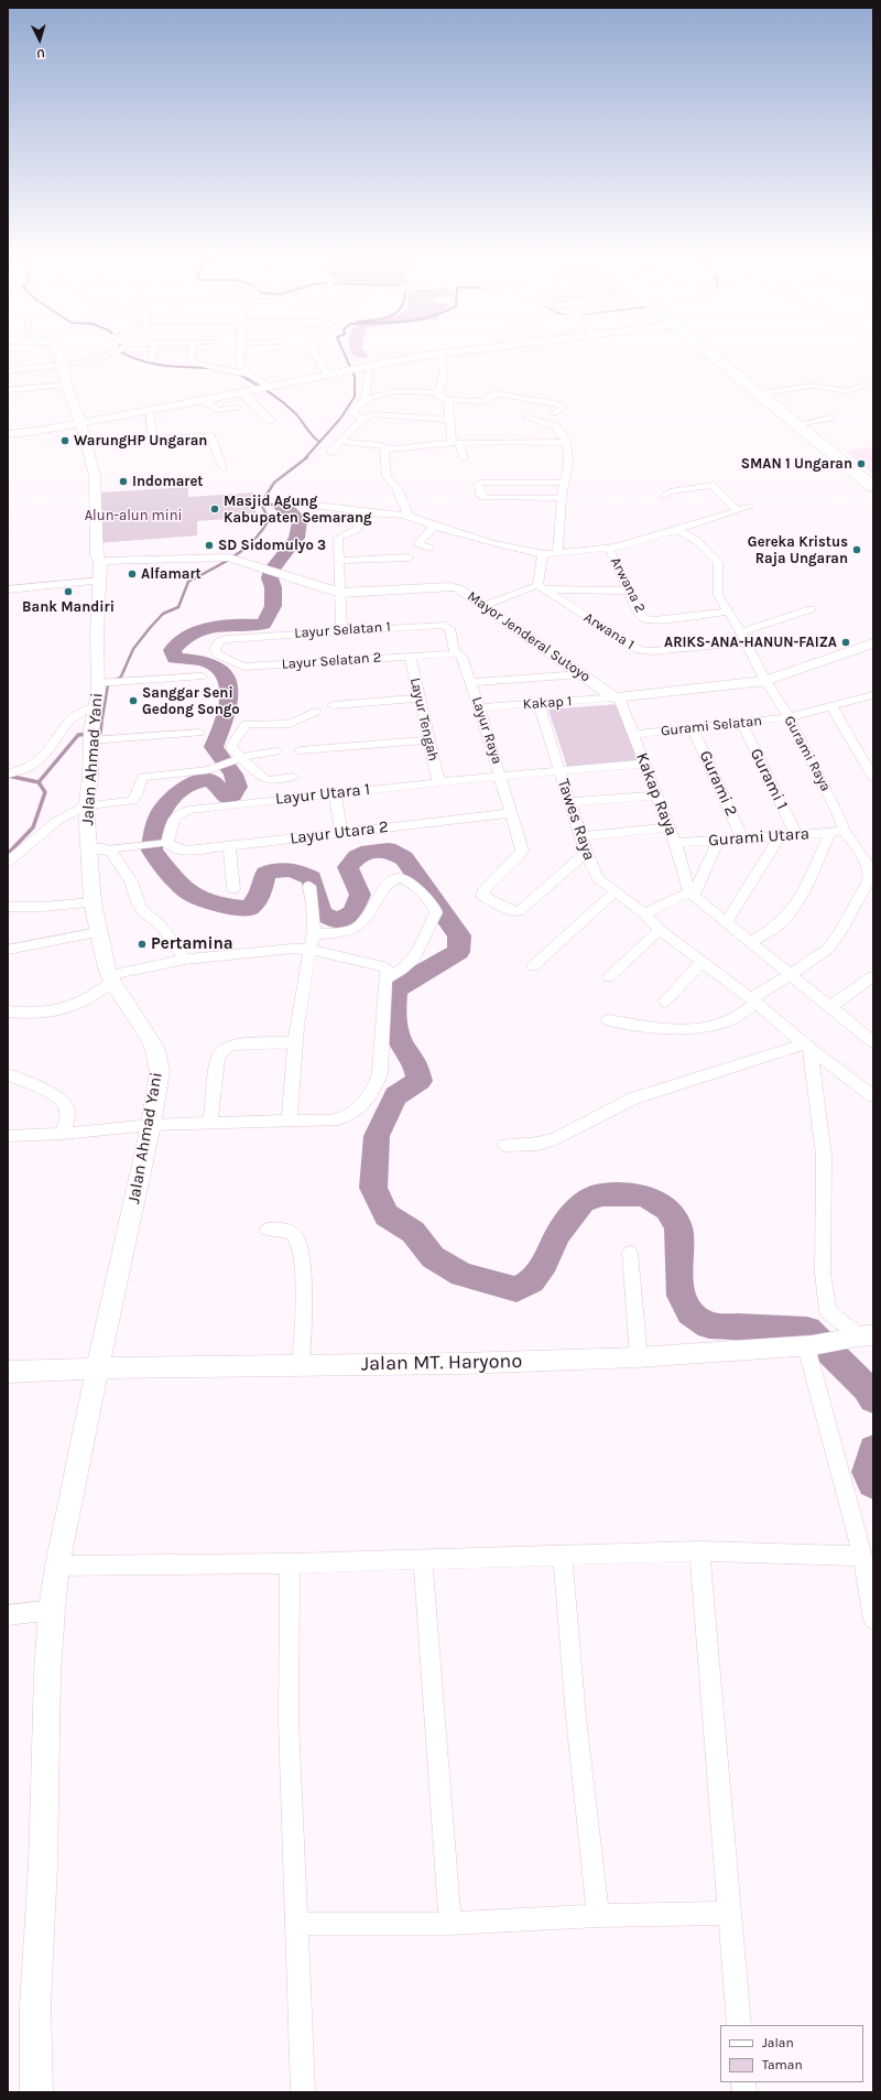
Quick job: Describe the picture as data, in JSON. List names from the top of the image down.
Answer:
{
  "streets": {
    "street": [
      "Arwana 2",
      "Layur Selatan 1",
      "Arwana 1",
      "Mayor Jenderal Sutoyo",
      "Layur Selatan 2",
      "Kakap 1",
      "Layur Tengah",
      "Gurami Selatan",
      "Layur Raya",
      "Gurami Raya",
      "Jalan Ahmad Yani",
      "Gurami 1",
      "Gurami 2",
      "Layur Utara 1",
      "Kakap Raya",
      "Tawes Raya",
      "Layur Utara 2",
      "Gurami Utara",
      "Jalan MT. Haryono"
    ]
  },
  "crossings": [
    ["Arwana 2", "Gurami Raya"],
    ["Layur Selatan 1", "Layur Selatan 2"],
    ["Layur Selatan 1", "Layur Raya"],
    ["Arwana 1", "Gurami Raya"],
    ["Mayor Jenderal Sutoyo", "Kakap 1"],
    ["Mayor Jenderal Sutoyo", "Jalan Ahmad Yani"],
    ["Mayor Jenderal Sutoyo", "Kakap Raya"],
    ["Layur Selatan 2", "Layur Tengah"],
    ["Layur Selatan 2", "Layur Raya"],
    ["Kakap 1", "Layur Raya"],
    ["Kakap 1", "Kakap Raya"],
    ["Kakap 1", "Tawes Raya"],
    ["Layur Tengah", "Layur Utara 1"],
    ["Gurami Selatan", "Gurami Raya"],
    ["Gurami Selatan", "Gurami 1"],
    ["Gurami Selatan", "Gurami 2"],
    ["Gurami Selatan", "Kakap Raya"],
    ["Layur Raya", "Layur Utara 1"],
    ["Layur Raya", "Tawes Raya"],
    ["Layur Raya", "Layur Utara 2"],
    ["Gurami Raya", "Tawes Raya"],
    ["Gurami Raya", "Gurami Utara"],
    ["Jalan Ahmad Yani", "Jalan MT. Haryono"],
    ["Gurami 1", "Gurami Utara"],
    ["Gurami 2", "Gurami Utara"],
    ["Layur Utara 1", "Kakap Raya"],
    ["Layur Utara 1", "Tawes Raya"],
    ["Layur Utara 1", "Layur Utara 2"],
    ["Kakap Raya", "Gurami Utara"]
  ],
  "parks": ["Alun-alun mini"],
  "places": [
    "WarungHP Ungaran",
    "SMAN 1 Ungaran",
    "Indomaret",
    "Masjid Agung Kabupaten Semarang",
    "SD Sidomulyo 3",
    "Gereka Kristus Raja Ungaran",
    "Alfamart",
    "Bank Mandiri",
    "ARIKS-ANA-HANUN-FAIZA",
    "Sanggar Seni Gedong Songo",
    "Pertamina"
  ],
  "legend": ["Jalan", "Taman"],
  "north": "bottom"
}
